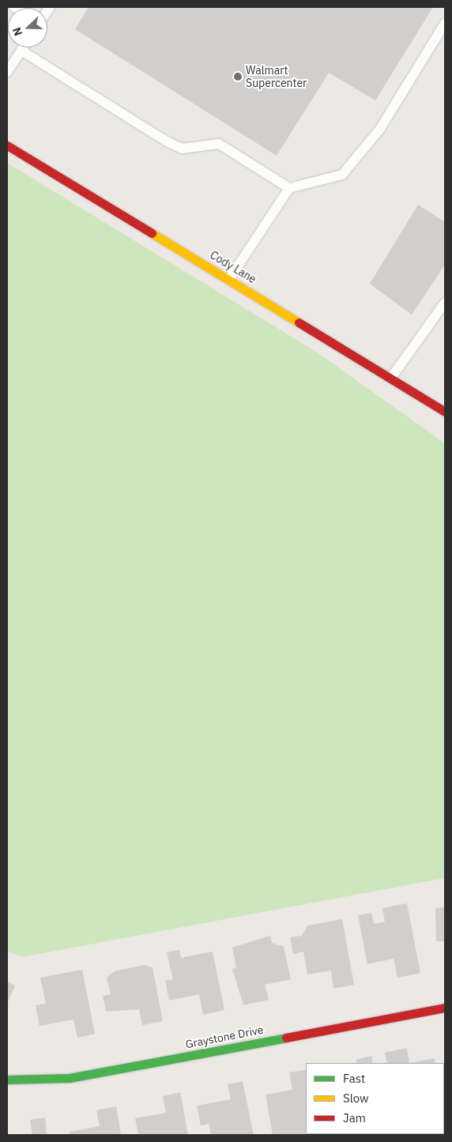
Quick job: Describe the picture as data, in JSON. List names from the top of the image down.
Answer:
{
  "streets": {
    "street": ["Cody Lane", "Graystone Drive"]
  },
  "places": ["Walmart Supercenter"],
  "legend": ["Fast", "Slow", "Jam"],
  "north": "left"
}
